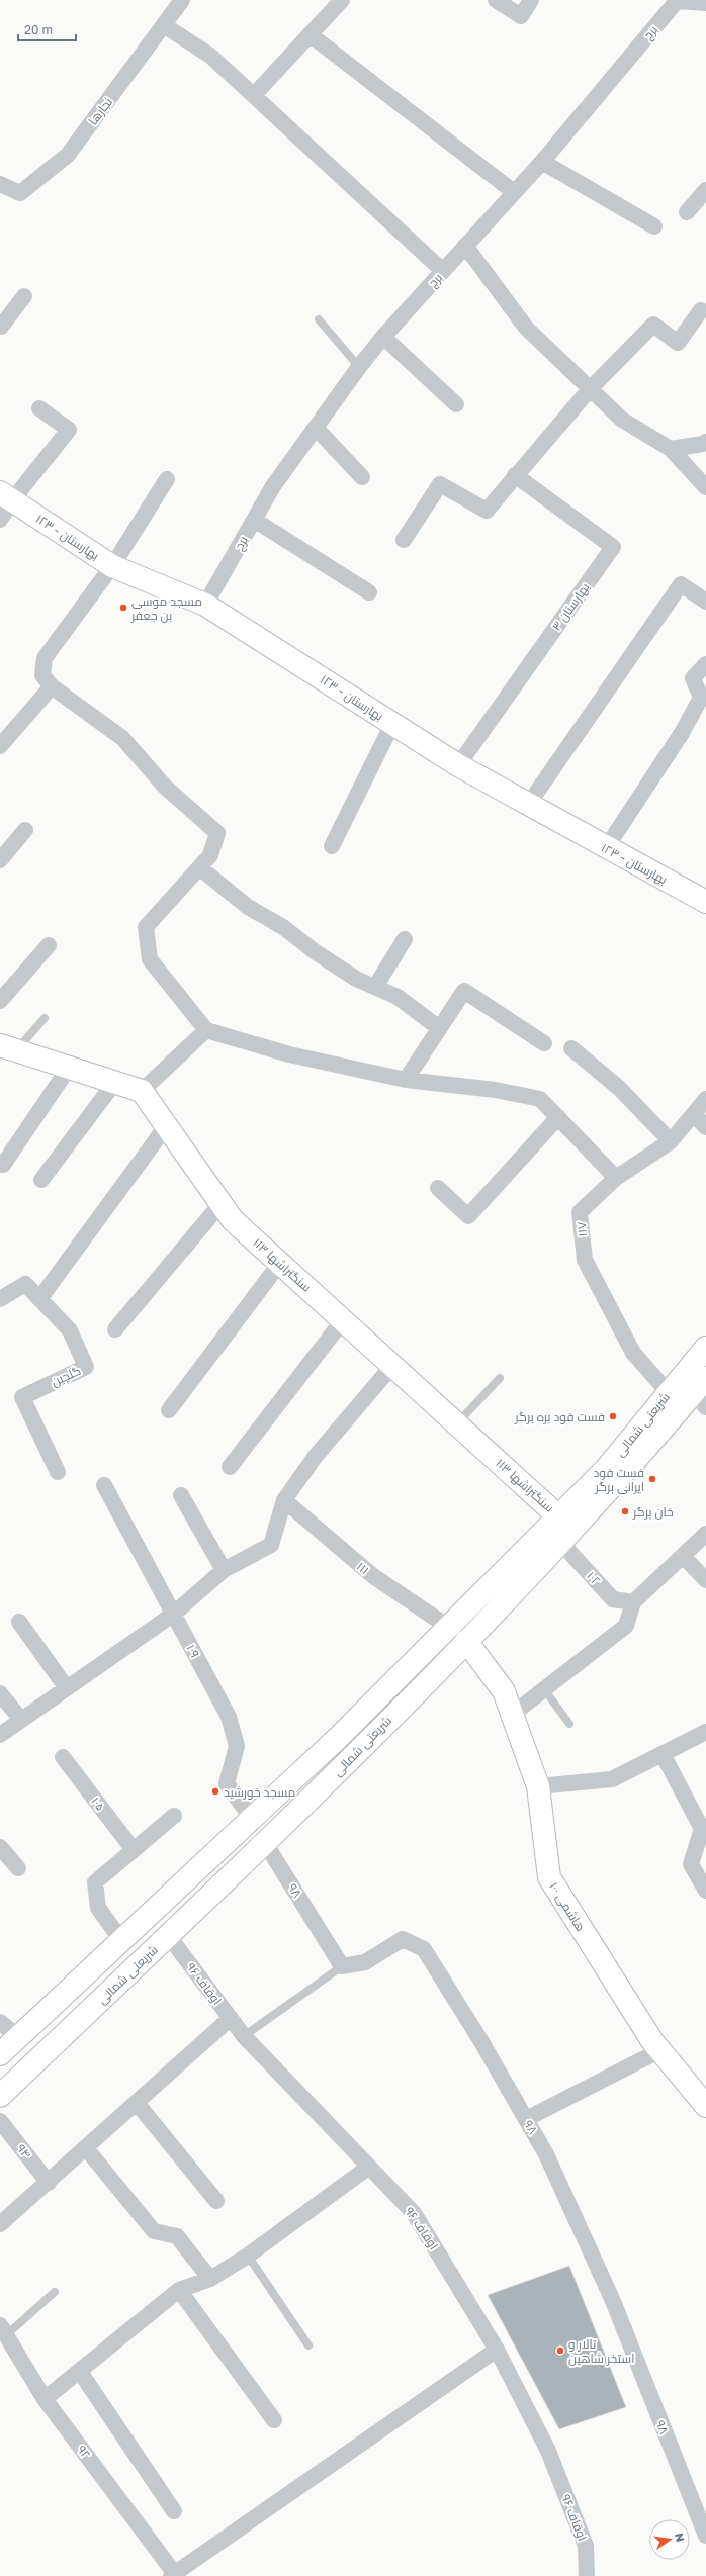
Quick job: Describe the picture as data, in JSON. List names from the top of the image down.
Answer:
{
  "streets": {
    "street": [
      "برج",
      "نجارها",
      "بهارستان - ۱۲۳",
      "بهارستان ۳",
      "۱۱۷",
      "سنگتراشها ۱۱۳",
      "گلچین",
      "شریعتی شمالی",
      "۱۱۱",
      "۱۰۲",
      "۱۰۹",
      "۱۰۵",
      "۹۸",
      "هاشمی ۱۰۰",
      "اوقاف ۹۶",
      "۹۴",
      "۹۲"
    ]
  },
  "crossings": [
    ["برج", "بهارستان - ۱۲۳"],
    ["بهارستان - ۱۲۳", "بهارستان ۳"],
    ["۱۱۷", "شریعتی شمالی"],
    ["سنگتراشها ۱۱۳", "شریعتی شمالی"],
    ["شریعتی شمالی", "۱۱۱"],
    ["شریعتی شمالی", "۱۰۲"],
    ["شریعتی شمالی", "۱۰۹"],
    ["شریعتی شمالی", "۹۸"],
    ["شریعتی شمالی", "هاشمی ۱۰۰"],
    ["شریعتی شمالی", "اوقاف ۹۶"]
  ],
  "places": [
    "مسجد موسی بن جعفر",
    "فست فود بره برگر",
    "فست فود ایرانی برگر",
    "خان برگر",
    "مسجد خورشید",
    "تالار و استخر شاهین"
  ],
  "scale_bar": "20 m",
  "north": "right"
}
